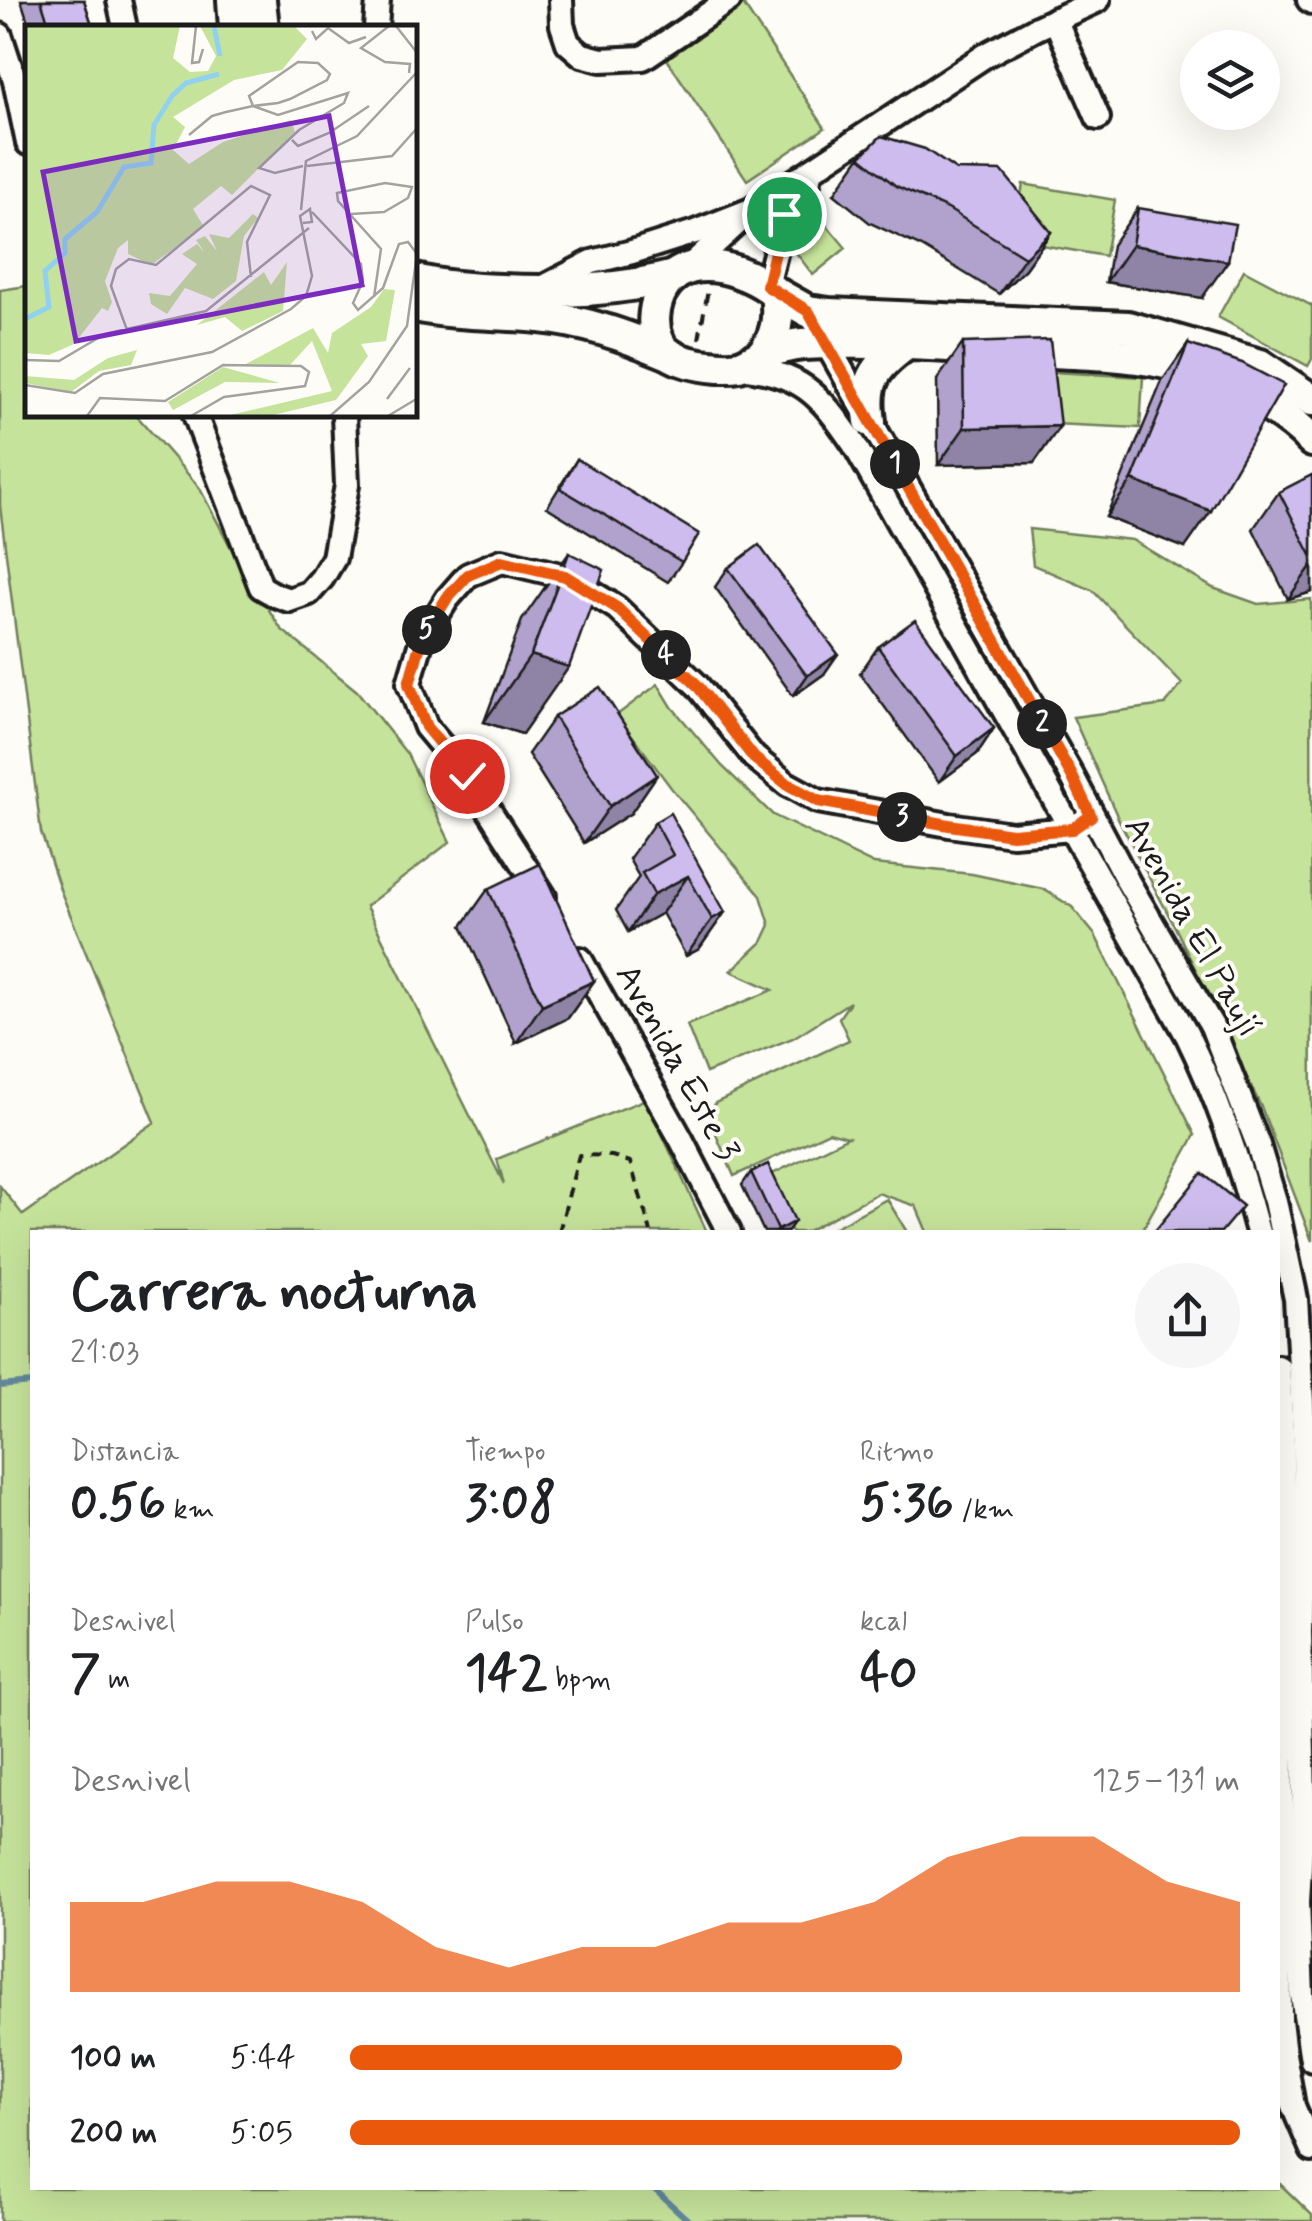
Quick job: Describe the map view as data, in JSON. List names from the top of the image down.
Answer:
{
  "streets": {
    "street": ["Avenida El Paují", "Avenida Este 3"]
  },
  "crossings": [
    ["Avenida El Paují", "Avenida Este 3"]
  ],
  "page": {
    "pins": [
      "1",
      "5",
      "4",
      "2",
      "3"
    ],
    "heading": ["Carrera nocturna", "21:03"],
    "stats": [
      ["Distancia", "0.56 km"],
      ["Tiempo", "3:08"],
      ["Ritmo", "5:36 /km"],
      ["Desnivel", "7 m"],
      ["Pulso", "142 bpm"],
      ["kcal", "40"]
    ],
    "chart": ["Desnivel", "125–131 m"],
    "list": [
      {
        "name": "100 m",
        "note": "5:44"
      },
      {
        "name": "200 m",
        "note": "5:05"
      }
    ]
  }
}
